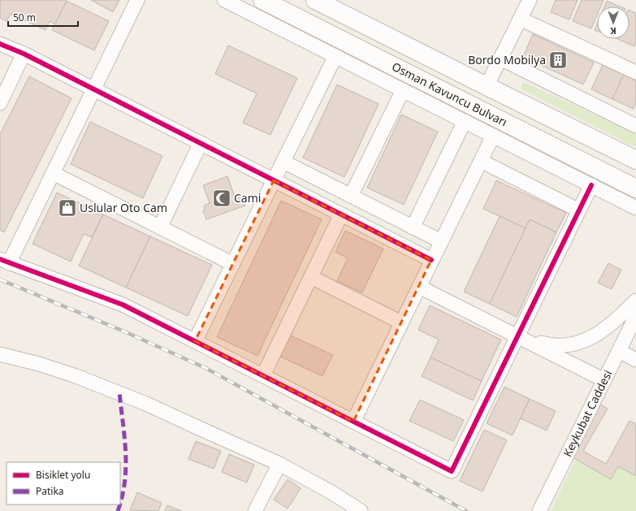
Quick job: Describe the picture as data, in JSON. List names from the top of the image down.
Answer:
{
  "streets": {
    "highway": ["Osman Kavuncu Bulvarı"],
    "street": ["Keykubat Caddesi"]
  },
  "places": {
    "building": ["Bordo Mobilya"],
    "mosque": ["Cami"],
    "shop": ["Uslular Oto Cam"]
  },
  "legend": ["Bisiklet yolu", "Patika"],
  "scale_bar": "50 m",
  "north": "bottom"
}
